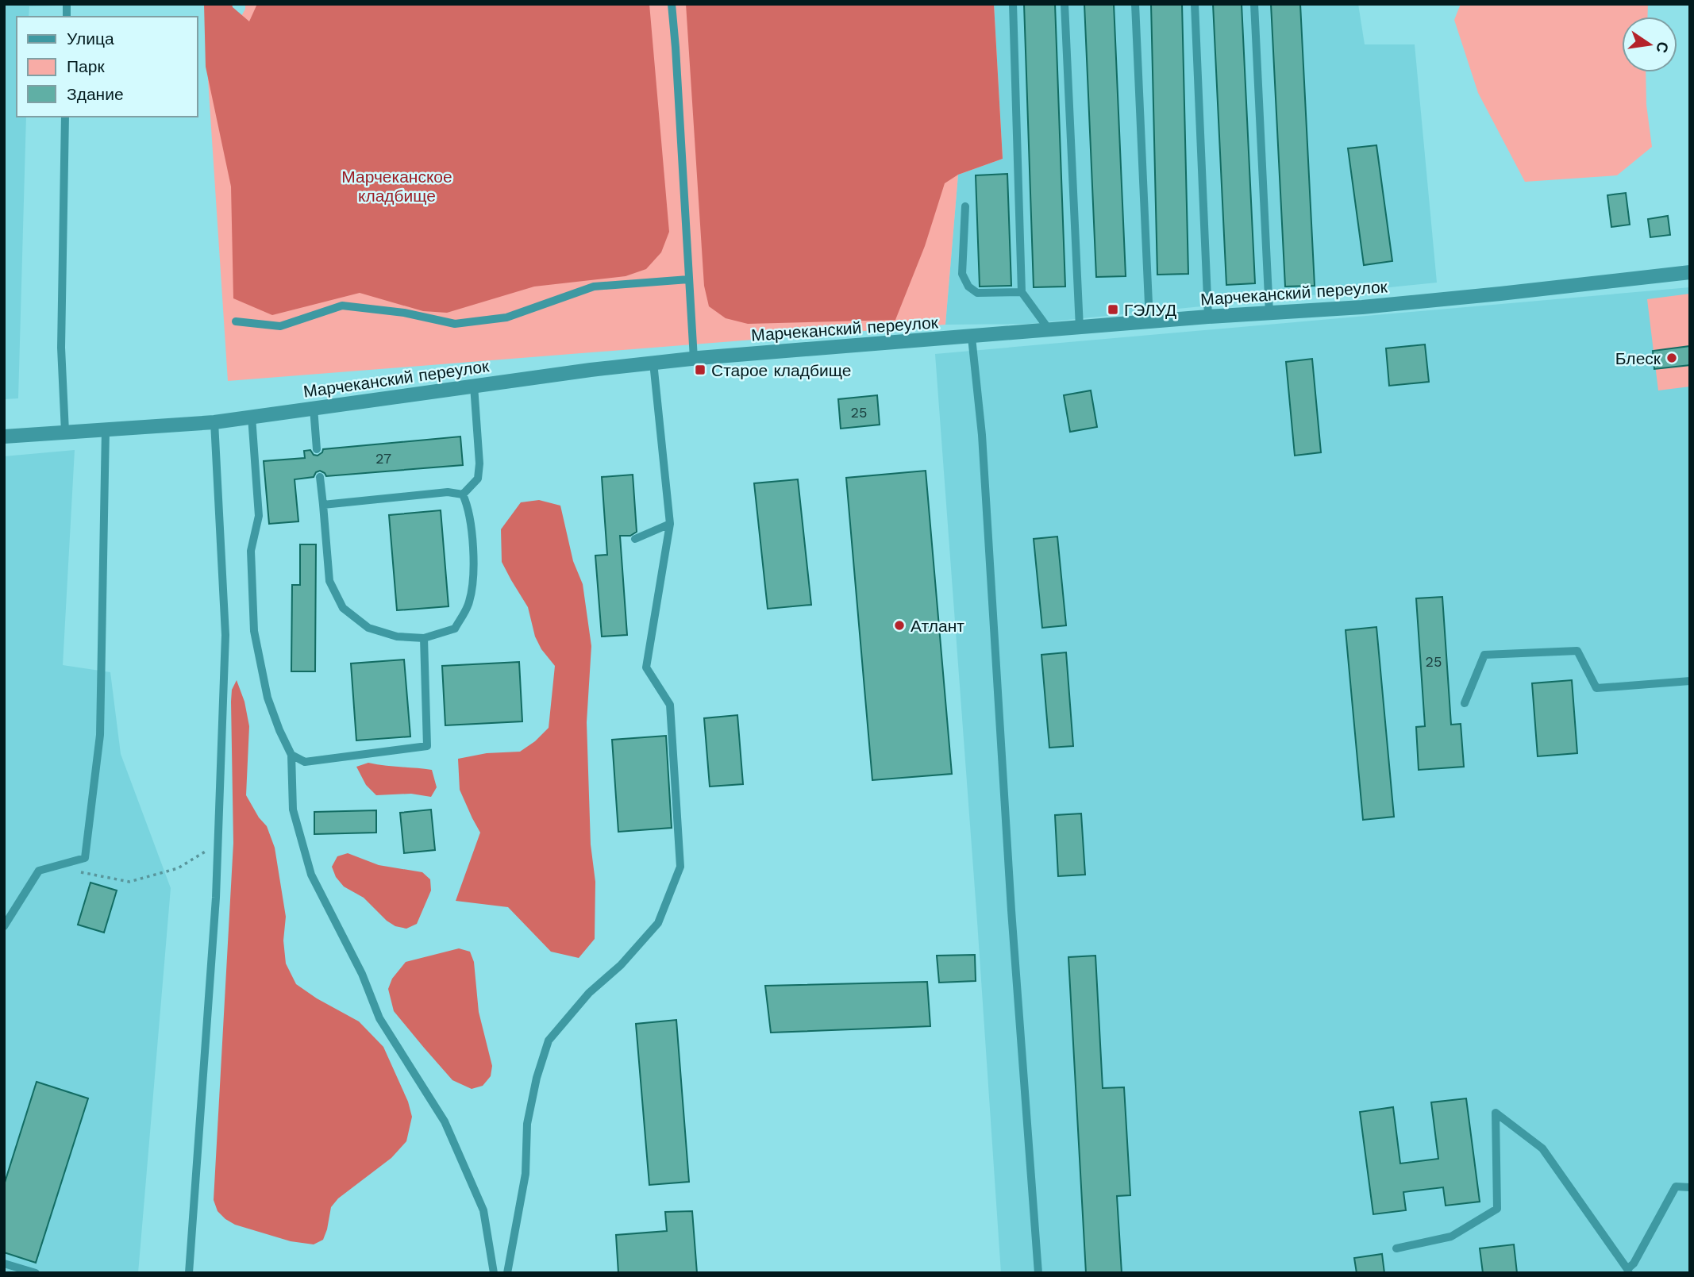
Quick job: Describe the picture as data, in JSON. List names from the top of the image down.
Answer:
{
  "streets": {
    "street": ["Марчеканский переулок"]
  },
  "parks": ["Марчеканское кладбище"],
  "places": {
    "transit": ["ГЭЛУД", "Старое кладбище"],
    "other": ["Блеск", "Атлант"]
  },
  "house_numbers": ["25", "27", "25"],
  "legend": ["Улица", "Парк", "Здание"],
  "north": "right"
}
